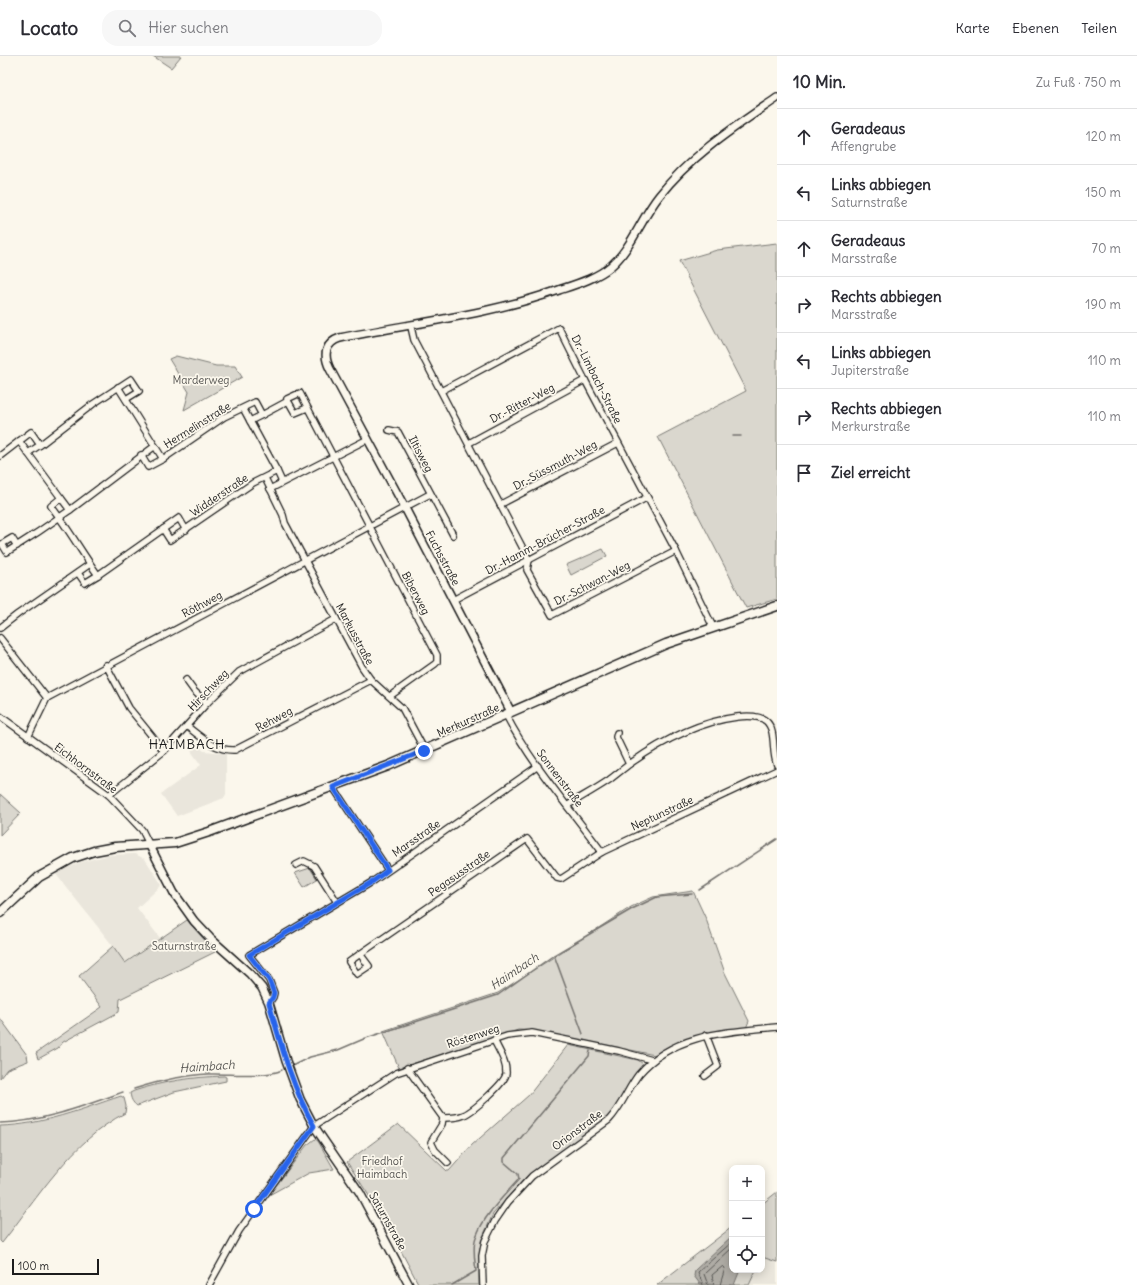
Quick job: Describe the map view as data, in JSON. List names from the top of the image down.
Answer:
{
  "streets": {
    "main road": ["Merkurstraße"],
    "street": [
      "Dr.-Limbach-Straße",
      "Dr.-Ritter-Weg",
      "Hermelinstraße",
      "Iltisweg",
      "Dr.-Süssmuth-Weg",
      "Widderstraße",
      "Dr.-Hamm-Brücher-Straße",
      "Fuchsstraße",
      "Dr.-Schwan-Weg",
      "Biberweg",
      "Röthweg",
      "Markusstraße",
      "Hirschweg",
      "Rehweg",
      "Eichhornstraße",
      "Sonnenstraße",
      "Neptunstraße",
      "Marsstraße",
      "Pegasusstraße",
      "Röstenweg",
      "Orionstraße",
      "Saturnstraße"
    ]
  },
  "crossings": [
    ["Dr.-Limbach-Straße", "Dr.-Ritter-Weg"],
    ["Dr.-Limbach-Straße", "Dr.-Süssmuth-Weg"],
    ["Dr.-Limbach-Straße", "Dr.-Hamm-Brücher-Straße"],
    ["Dr.-Limbach-Straße", "Dr.-Schwan-Weg"],
    ["Dr.-Limbach-Straße", "Merkurstraße"],
    ["Hermelinstraße", "Widderstraße"],
    ["Widderstraße", "Markusstraße"],
    ["Dr.-Hamm-Brücher-Straße", "Fuchsstraße"],
    ["Dr.-Hamm-Brücher-Straße", "Dr.-Schwan-Weg"],
    ["Fuchsstraße", "Röthweg"],
    ["Fuchsstraße", "Merkurstraße"],
    ["Fuchsstraße", "Sonnenstraße"],
    ["Biberweg", "Röthweg"],
    ["Biberweg", "Markusstraße"],
    ["Röthweg", "Markusstraße"],
    ["Markusstraße", "Hirschweg"],
    ["Markusstraße", "Rehweg"],
    ["Markusstraße", "Merkurstraße"],
    ["Hirschweg", "Rehweg"],
    ["Hirschweg", "Eichhornstraße"],
    ["Merkurstraße", "Eichhornstraße"],
    ["Merkurstraße", "Sonnenstraße"],
    ["Merkurstraße", "Saturnstraße"],
    ["Eichhornstraße", "Saturnstraße"],
    ["Sonnenstraße", "Neptunstraße"],
    ["Sonnenstraße", "Marsstraße"],
    ["Neptunstraße", "Pegasusstraße"],
    ["Marsstraße", "Saturnstraße"],
    ["Röstenweg", "Orionstraße"],
    ["Röstenweg", "Saturnstraße"]
  ],
  "districts": ["HAIMBACH"],
  "water": ["Haimbach"],
  "parks": ["Marderweg", "Saturnstraße", "Friedhof Haimbach"],
  "scale_bar": "100 m",
  "page": {
    "header": "Locato",
    "search": "Hier suchen",
    "nav": ["Karte", "Ebenen", "Teilen"],
    "heading": ["10 Min.", "Zu Fuß · 750 m"],
    "list": [
      ["Geradeaus", "Affengrube", "120 m"],
      ["Links abbiegen", "Saturnstraße", "150 m"],
      ["Geradeaus", "Marsstraße", "70 m"],
      ["Rechts abbiegen", "Marsstraße", "190 m"],
      ["Links abbiegen", "Jupiterstraße", "110 m"],
      ["Rechts abbiegen", "Merkurstraße", "110 m"],
      "Ziel erreicht"
    ],
    "map_buttons": ["+", "−"],
    "scale": "100 m"
  }
}
